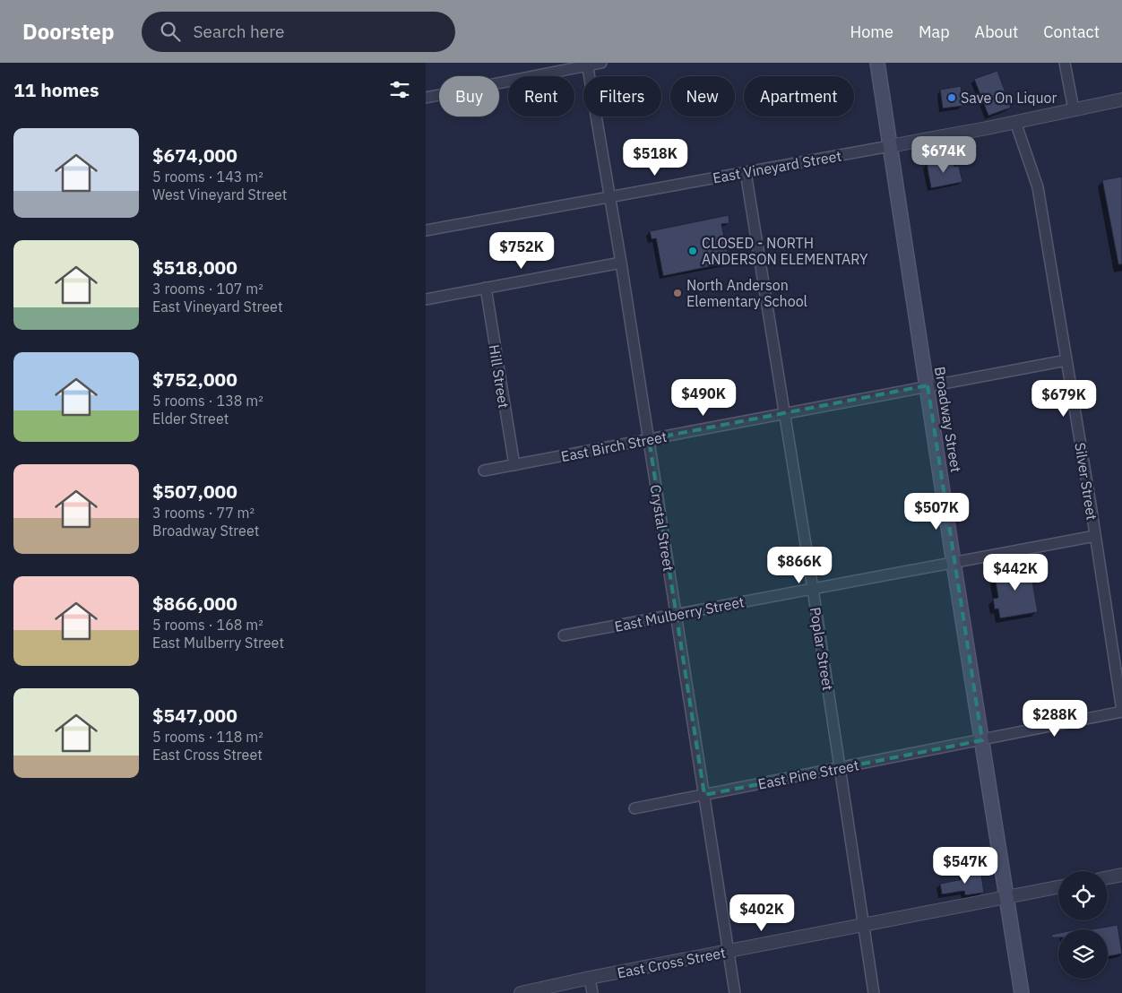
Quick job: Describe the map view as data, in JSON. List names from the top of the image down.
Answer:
{
  "streets": {
    "main road": ["Broadway Street"],
    "street": [
      "East Vineyard Street",
      "Hill Street",
      "East Birch Street",
      "Silver Street",
      "Crystal Street",
      "East Mulberry Street",
      "Poplar Street",
      "East Pine Street",
      "East Cross Street"
    ]
  },
  "crossings": [
    ["East Vineyard Street", "Broadway Street"],
    ["East Vineyard Street", "Crystal Street"],
    ["East Vineyard Street", "Poplar Street"],
    ["Hill Street", "East Birch Street"],
    ["Broadway Street", "East Birch Street"],
    ["Broadway Street", "East Mulberry Street"],
    ["Broadway Street", "East Pine Street"],
    ["Broadway Street", "East Cross Street"],
    ["East Birch Street", "Silver Street"],
    ["East Birch Street", "Crystal Street"],
    ["East Birch Street", "Poplar Street"],
    ["Silver Street", "East Mulberry Street"],
    ["Silver Street", "East Pine Street"],
    ["Crystal Street", "East Mulberry Street"],
    ["Crystal Street", "East Pine Street"],
    ["Crystal Street", "East Cross Street"],
    ["East Mulberry Street", "Poplar Street"],
    ["Poplar Street", "East Pine Street"],
    ["Poplar Street", "East Cross Street"]
  ],
  "places": ["Save On Liquor", "CLOSED - NORTH ANDERSON ELEMENTARY", "North Anderson Elementary School"],
  "page": {
    "header": "Doorstep",
    "search": "Search here",
    "nav": [
      "Home",
      "Map",
      "About",
      "Contact"
    ],
    "heading": "11 homes",
    "chip": [
      "Buy",
      "Rent",
      "Filters",
      "New",
      "Apartment"
    ],
    "list": [
      {
        "name": "$674,000",
        "note": "5 rooms · 143 m² · West Vineyard Street"
      },
      {
        "name": "$518,000",
        "note": "3 rooms · 107 m² · East Vineyard Street"
      },
      {
        "name": "$752,000",
        "note": "5 rooms · 138 m² · Elder Street"
      },
      {
        "name": "$507,000",
        "note": "3 rooms · 77 m² · Broadway Street"
      },
      {
        "name": "$866,000",
        "note": "5 rooms · 168 m² · East Mulberry Street"
      },
      {
        "name": "$547,000",
        "note": "5 rooms · 118 m² · East Cross Street"
      }
    ],
    "price": [
      "$674K",
      "$518K",
      "$752K",
      "$490K",
      "$679K",
      "$507K",
      "$866K",
      "$442K",
      "$288K",
      "$547K",
      "$402K"
    ]
  }
}
